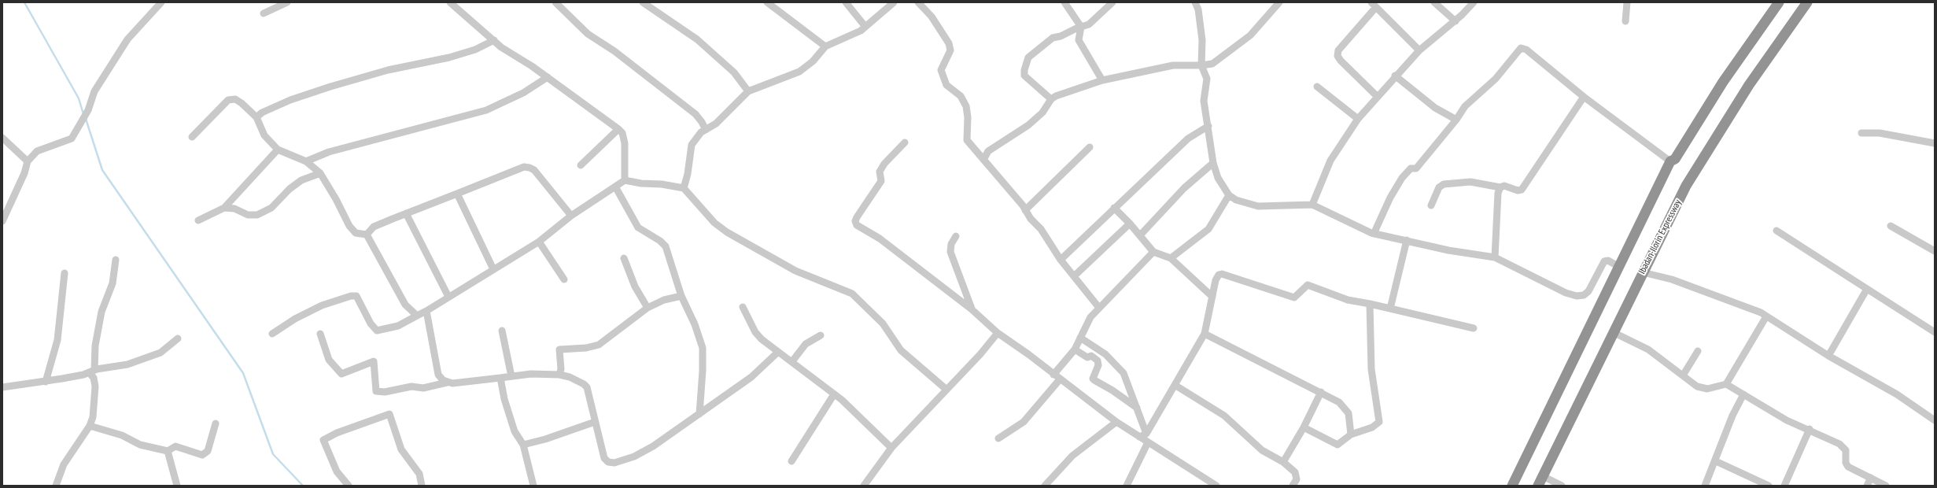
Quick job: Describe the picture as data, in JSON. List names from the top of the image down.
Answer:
{
  "streets": {
    "highway": ["Ibadan-Ilorin Expressway"]
  }
}
